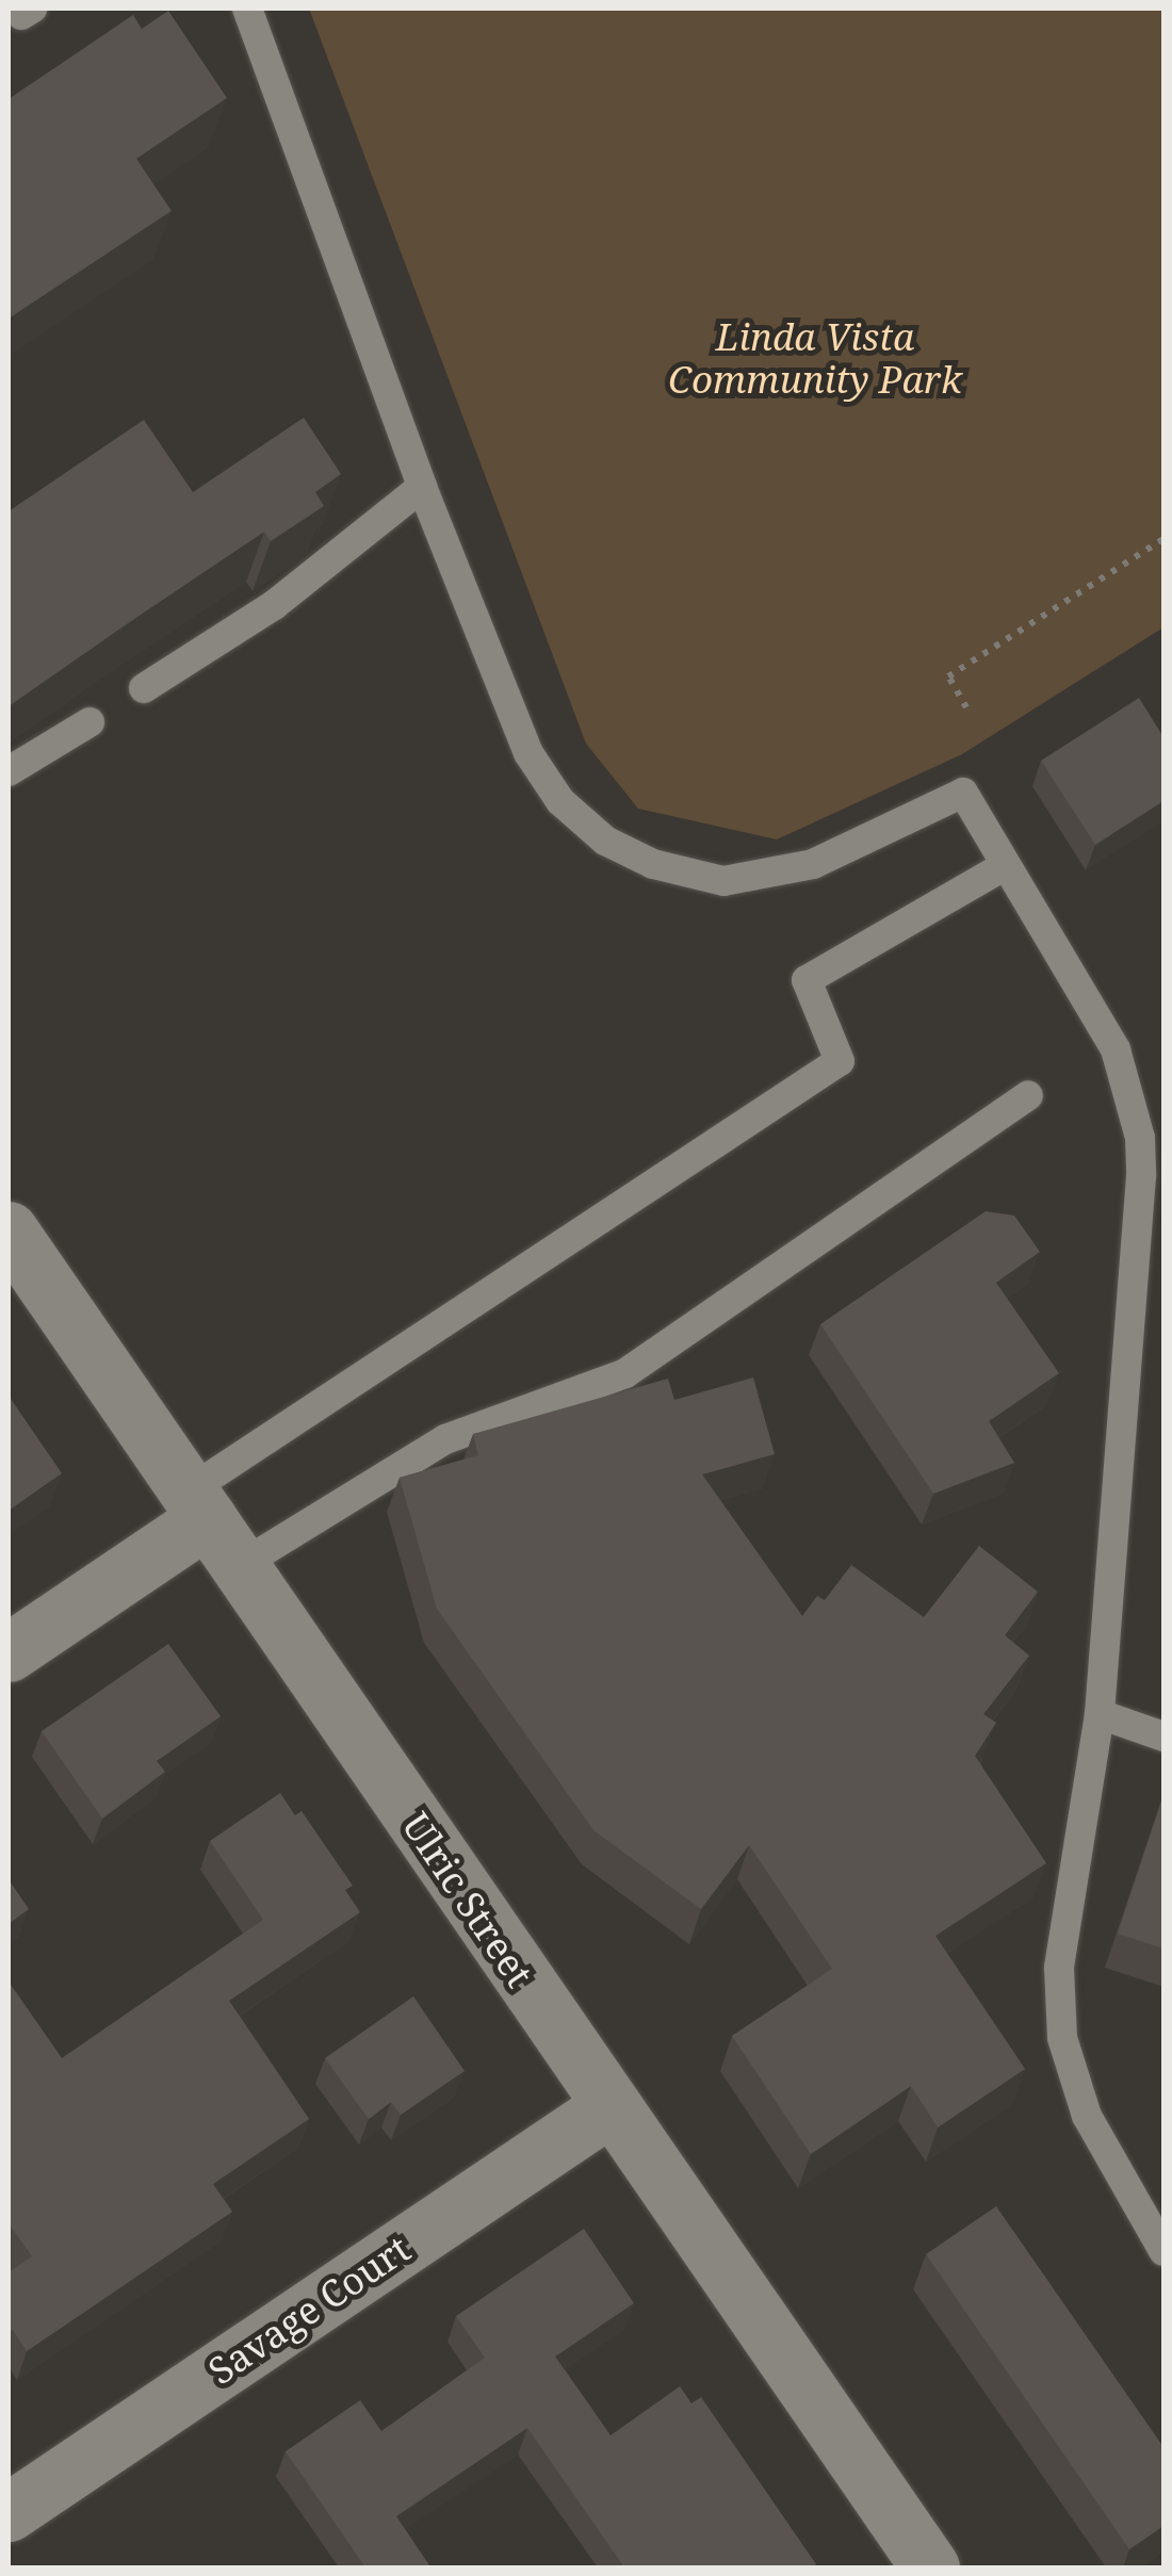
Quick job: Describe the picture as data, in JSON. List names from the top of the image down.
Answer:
{
  "streets": {
    "main road": ["Ulric Street", "Savage Court"]
  },
  "crossings": [
    ["Ulric Street", "Savage Court"]
  ],
  "parks": ["Linda Vista Community Park"]
}
